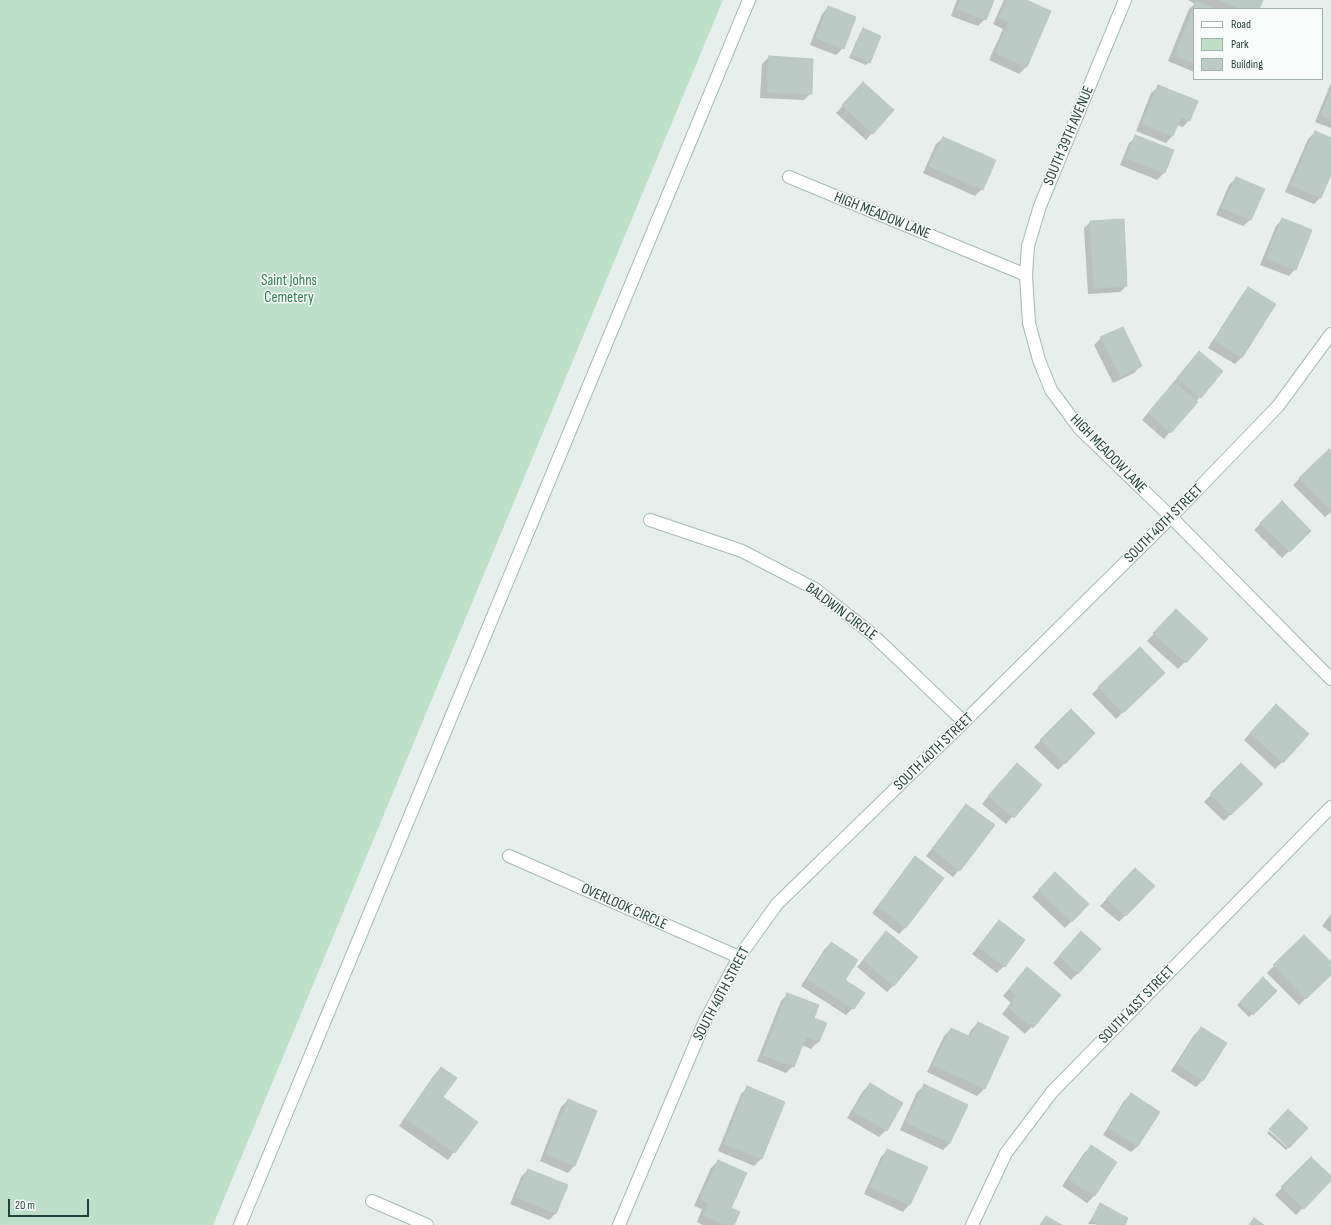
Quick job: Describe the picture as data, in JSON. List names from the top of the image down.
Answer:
{
  "streets": {
    "street": [
      "SOUTH 39TH AVENUE",
      "HIGH MEADOW LANE",
      "SOUTH 40TH STREET",
      "BALDWIN CIRCLE",
      "OVERLOOK CIRCLE",
      "SOUTH 41ST STREET"
    ]
  },
  "crossings": [
    ["SOUTH 39TH AVENUE", "HIGH MEADOW LANE"],
    ["HIGH MEADOW LANE", "SOUTH 40TH STREET"],
    ["SOUTH 40TH STREET", "BALDWIN CIRCLE"],
    ["SOUTH 40TH STREET", "OVERLOOK CIRCLE"]
  ],
  "parks": ["Saint Johns Cemetery"],
  "legend": ["Road", "Park", "Building"],
  "scale_bar": "20 m"
}
